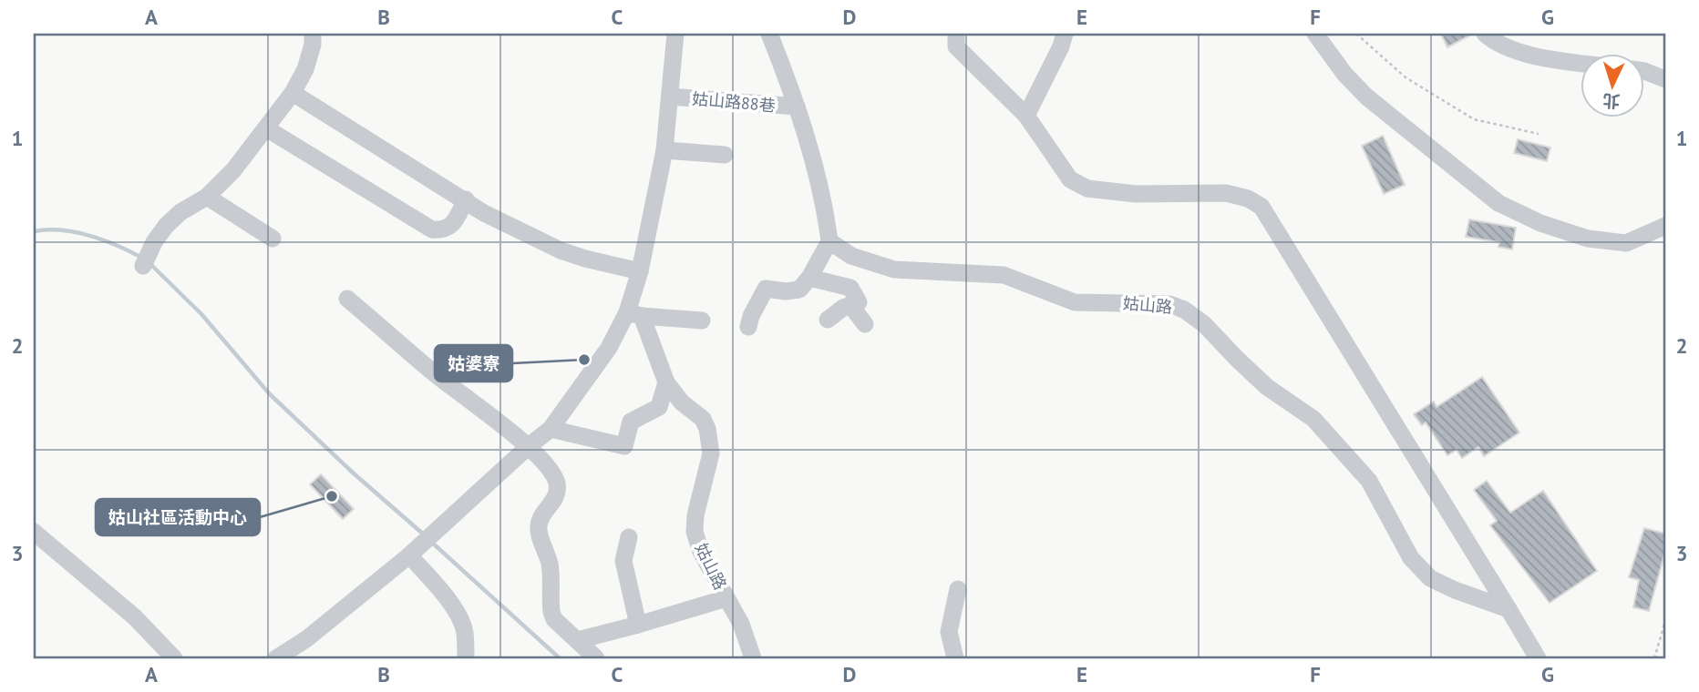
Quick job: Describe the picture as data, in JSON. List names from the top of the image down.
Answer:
{
  "streets": {
    "street": ["姑山路88巷", "姑山路"]
  },
  "places": ["姑婆寮", "姑山社區活動中心"],
  "north": "bottom",
  "grid": {
    "columns": [
      "A",
      "B",
      "C",
      "D",
      "E",
      "F",
      "G"
    ],
    "rows": ["1", "2", "3"]
  }
}
